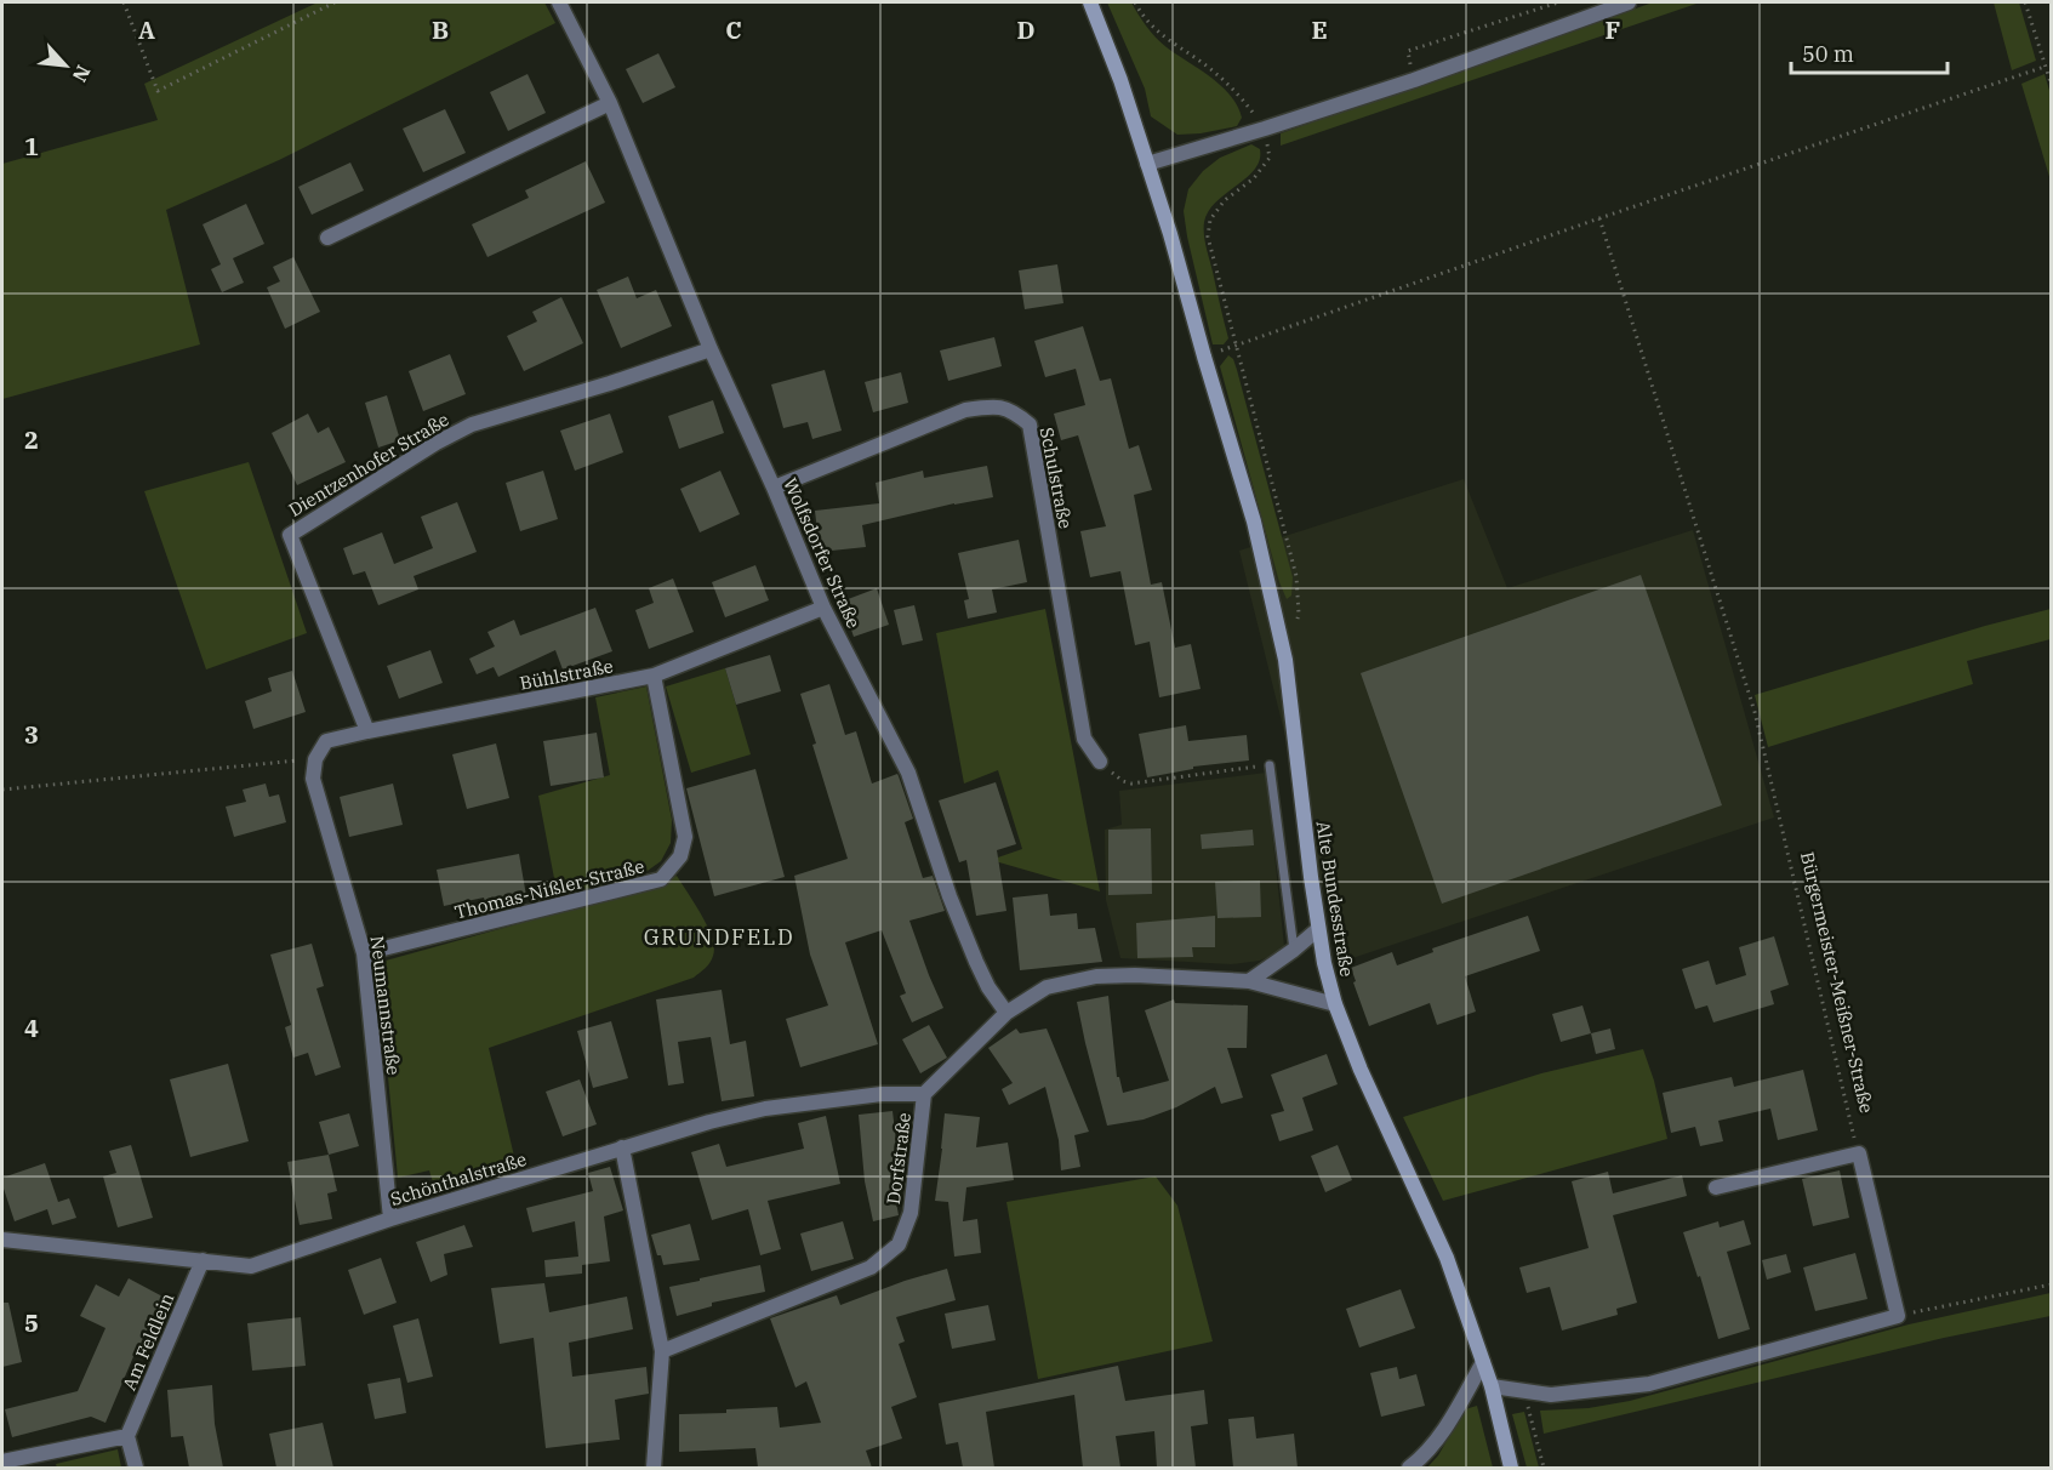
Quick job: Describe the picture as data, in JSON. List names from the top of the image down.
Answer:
{
  "streets": {
    "main road": ["Alte Bundesstraße"],
    "street": [
      "Dientzenhofer Straße",
      "Schulstraße",
      "Wolfsdorfer Straße",
      "Bühlstraße",
      "Thomas-Nißler-Straße",
      "Neumannstraße",
      "Dorfstraße",
      "Schönthalstraße",
      "Am Feldlein"
    ],
    "path": ["Bürgermeister-Meißner-Straße"]
  },
  "crossings": [
    ["Dientzenhofer Straße", "Wolfsdorfer Straße"],
    ["Dientzenhofer Straße", "Bühlstraße"],
    ["Schulstraße", "Wolfsdorfer Straße"],
    ["Wolfsdorfer Straße", "Bühlstraße"],
    ["Wolfsdorfer Straße", "Dorfstraße"],
    ["Bühlstraße", "Thomas-Nißler-Straße"],
    ["Bühlstraße", "Neumannstraße"],
    ["Thomas-Nißler-Straße", "Neumannstraße"],
    ["Alte Bundesstraße", "Dorfstraße"],
    ["Neumannstraße", "Schönthalstraße"],
    ["Dorfstraße", "Schönthalstraße"],
    ["Schönthalstraße", "Am Feldlein"]
  ],
  "districts": ["GRUNDFELD"],
  "scale_bar": "50 m",
  "north": "bottom right",
  "grid": {
    "columns": [
      "A",
      "B",
      "C",
      "D",
      "E",
      "F"
    ],
    "rows": [
      "1",
      "2",
      "3",
      "4",
      "5"
    ]
  }
}
